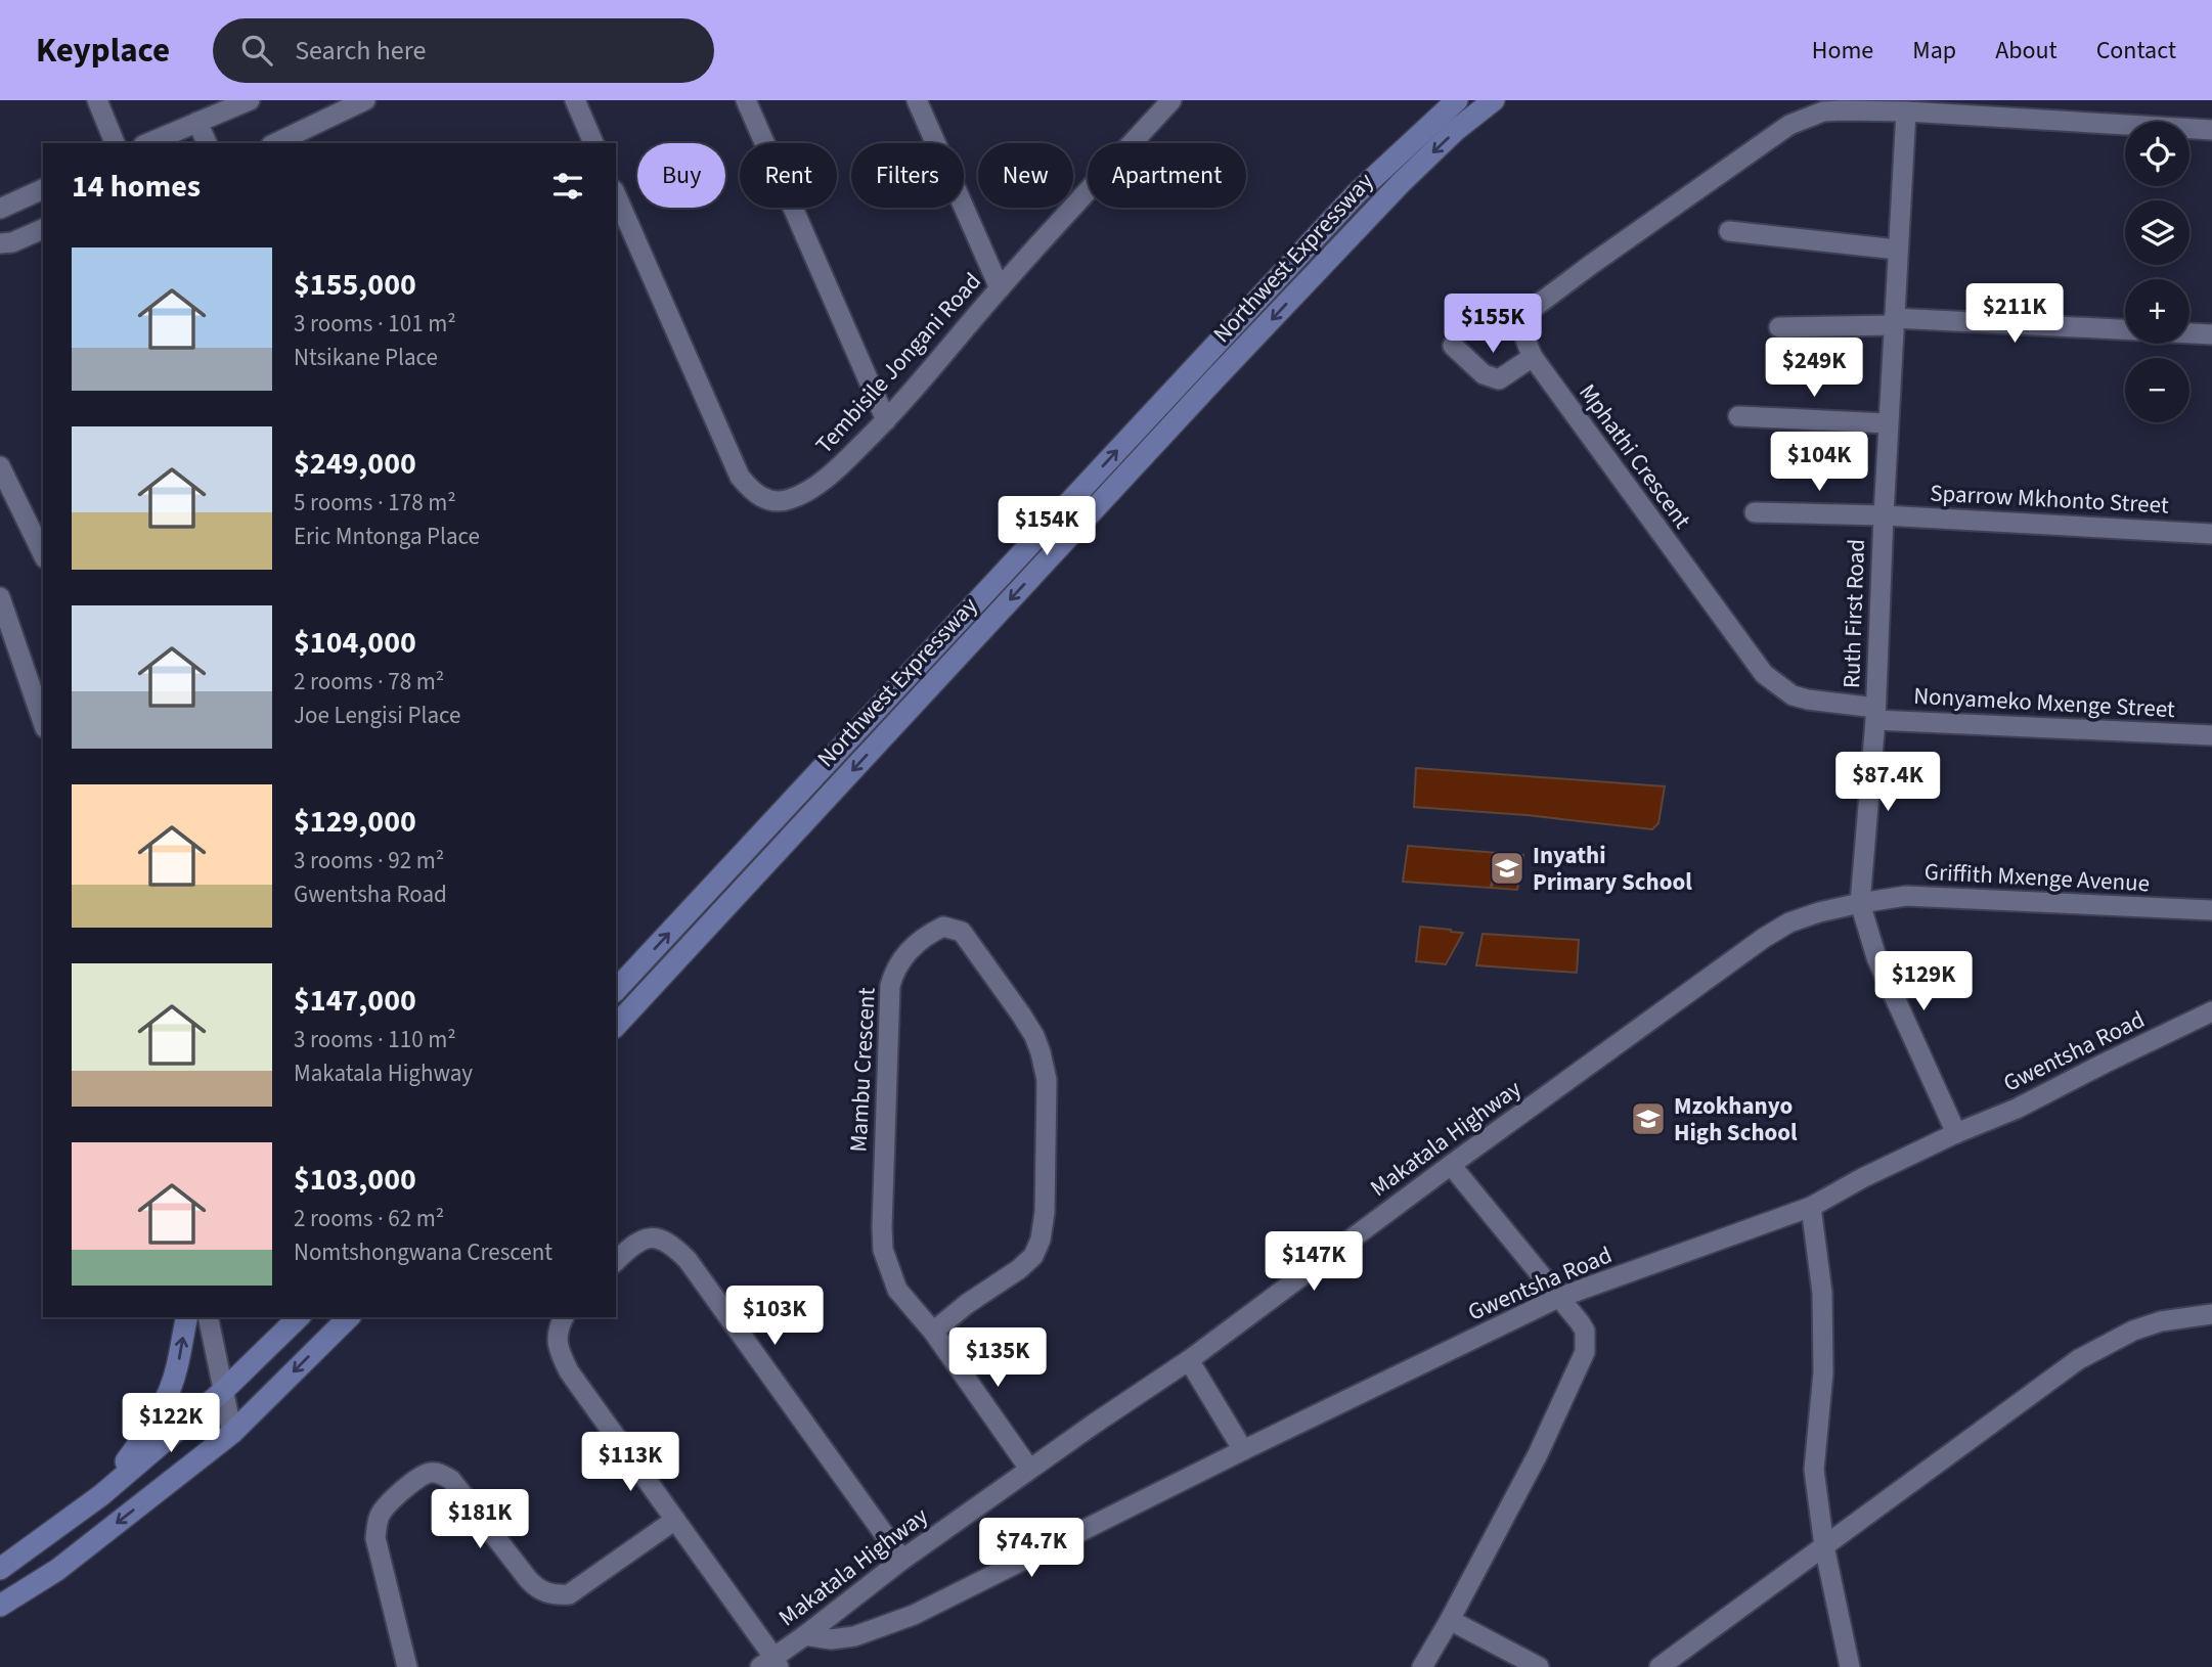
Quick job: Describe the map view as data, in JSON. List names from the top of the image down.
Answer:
{
  "streets": {
    "main road": ["Northwest Expressway"],
    "street": [
      "Tembisile Jongani Road",
      "Mphathi Crescent",
      "Sparrow Mkhonto Street",
      "Ruth First Road",
      "Nonyameko Mxenge Street",
      "Griffith Mxenge Avenue",
      "Gwentsha Road",
      "Mambu Crescent",
      "Makatala Highway"
    ]
  },
  "crossings": [
    ["Mphathi Crescent", "Ruth First Road"],
    ["Mphathi Crescent", "Nonyameko Mxenge Street"],
    ["Sparrow Mkhonto Street", "Ruth First Road"],
    ["Ruth First Road", "Nonyameko Mxenge Street"],
    ["Ruth First Road", "Griffith Mxenge Avenue"],
    ["Ruth First Road", "Makatala Highway"],
    ["Griffith Mxenge Avenue", "Makatala Highway"],
    ["Gwentsha Road", "Makatala Highway"],
    ["Mambu Crescent", "Makatala Highway"]
  ],
  "places": {
    "school or university": ["Inyathi Primary School", "Mzokhanyo High School"]
  },
  "page": {
    "header": "Keyplace",
    "search": "Search here",
    "nav": [
      "Home",
      "Map",
      "About",
      "Contact"
    ],
    "map_buttons": ["+", "−"],
    "chip": [
      "Buy",
      "Rent",
      "Filters",
      "New",
      "Apartment"
    ],
    "heading": "14 homes",
    "list": [
      {
        "name": "$155,000",
        "note": "3 rooms · 101 m² · Ntsikane Place"
      },
      {
        "name": "$249,000",
        "note": "5 rooms · 178 m² · Eric Mntonga Place"
      },
      {
        "name": "$104,000",
        "note": "2 rooms · 78 m² · Joe Lengisi Place"
      },
      {
        "name": "$129,000",
        "note": "3 rooms · 92 m² · Gwentsha Road"
      },
      {
        "name": "$147,000",
        "note": "3 rooms · 110 m² · Makatala Highway"
      },
      {
        "name": "$103,000",
        "note": "2 rooms · 62 m² · Nomtshongwana Crescent"
      }
    ],
    "price": [
      "$211K",
      "$155K",
      "$249K",
      "$104K",
      "$154K",
      "$87.4K",
      "$129K",
      "$147K",
      "$103K",
      "$135K",
      "$122K",
      "$113K",
      "$181K",
      "$74.7K"
    ]
  }
}
